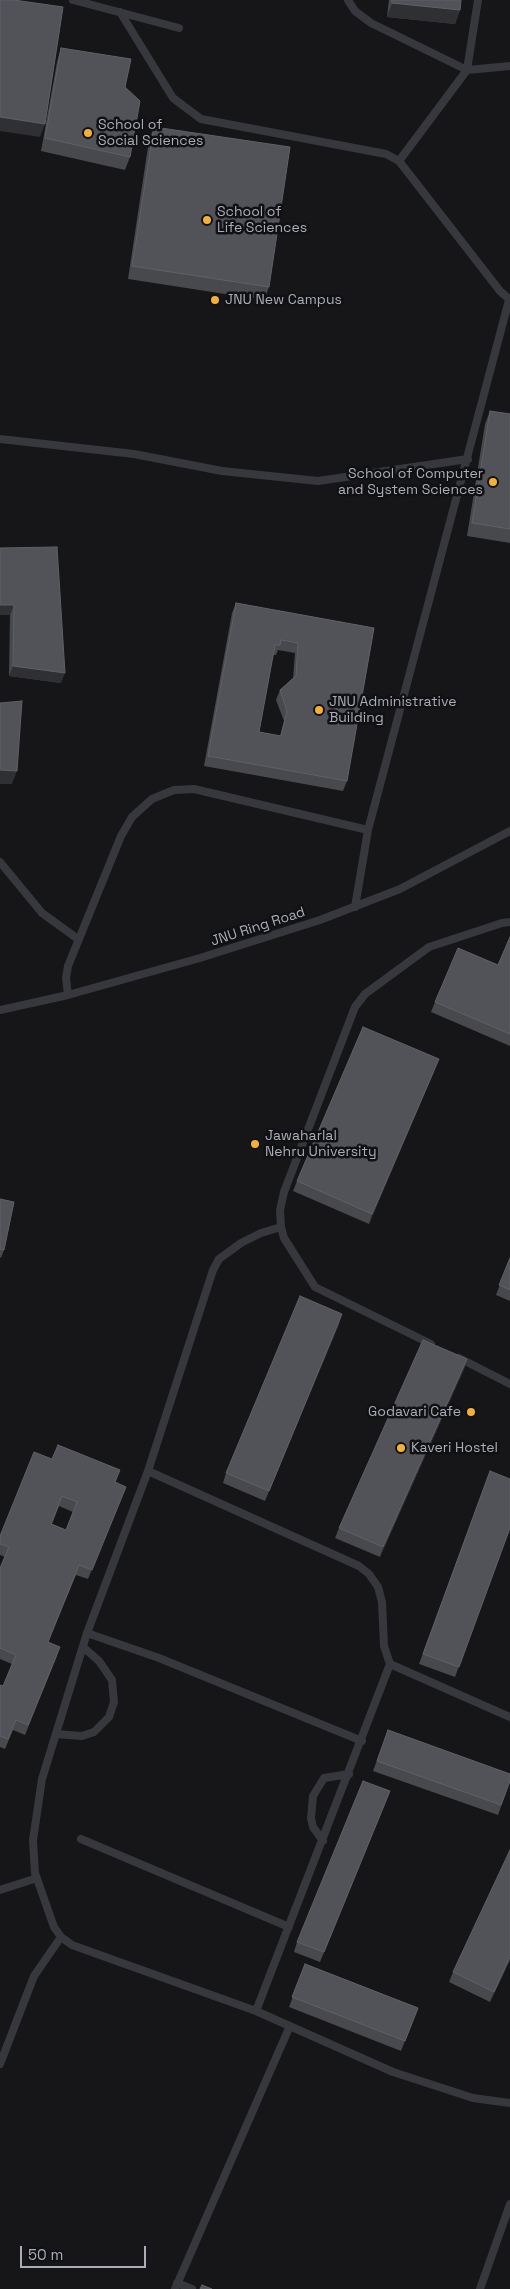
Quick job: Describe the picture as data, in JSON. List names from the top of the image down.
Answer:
{
  "streets": {
    "lane": ["JNU Ring Road"]
  },
  "places": [
    "School of Social Sciences",
    "School of Life Sciences",
    "JNU New Campus",
    "School of Computer and System Sciences",
    "JNU Administrative Building",
    "Jawaharlal Nehru University",
    "Godavari Cafe",
    "Kaveri Hostel"
  ],
  "scale_bar": "50 m"
}
